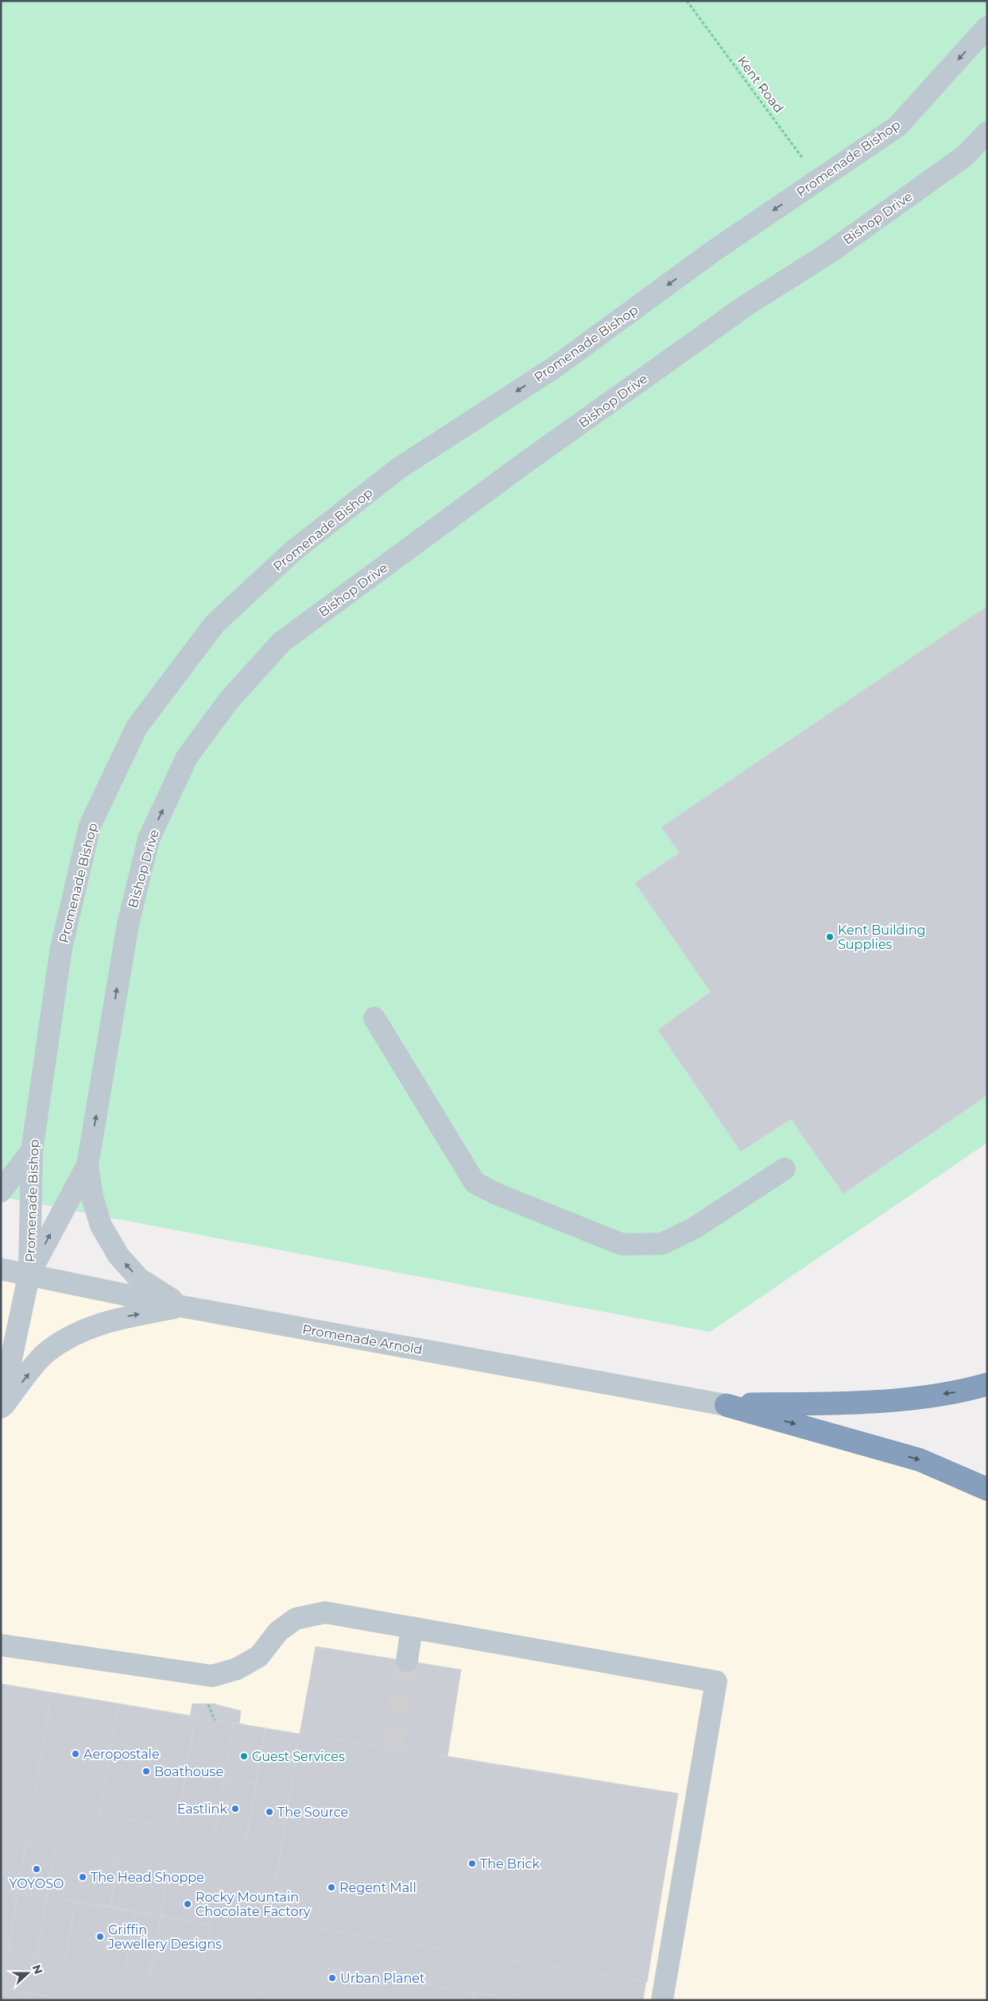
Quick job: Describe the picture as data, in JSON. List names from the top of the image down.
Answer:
{
  "streets": {
    "street": ["Promenade Bishop", "Bishop Drive", "Promenade Arnold"],
    "path": ["Kent Road"]
  },
  "crossings": [
    ["Kent Road", "Promenade Bishop"],
    ["Promenade Bishop", "Bishop Drive"],
    ["Promenade Bishop", "Promenade Arnold"],
    ["Bishop Drive", "Promenade Arnold"]
  ],
  "one_way": ["Promenade Bishop", "Bishop Drive"],
  "places": [
    "Kent Building Supplies",
    "Aeropostale",
    "Guest Services",
    "Boathouse",
    "Eastlink",
    "The Source",
    "The Brick",
    "YOYOSO",
    "The Head Shoppe",
    "Regent Mall",
    "Rocky Mountain Chocolate Factory",
    "Griffin Jewellery Designs",
    "Urban Planet"
  ],
  "north": "right"
}
